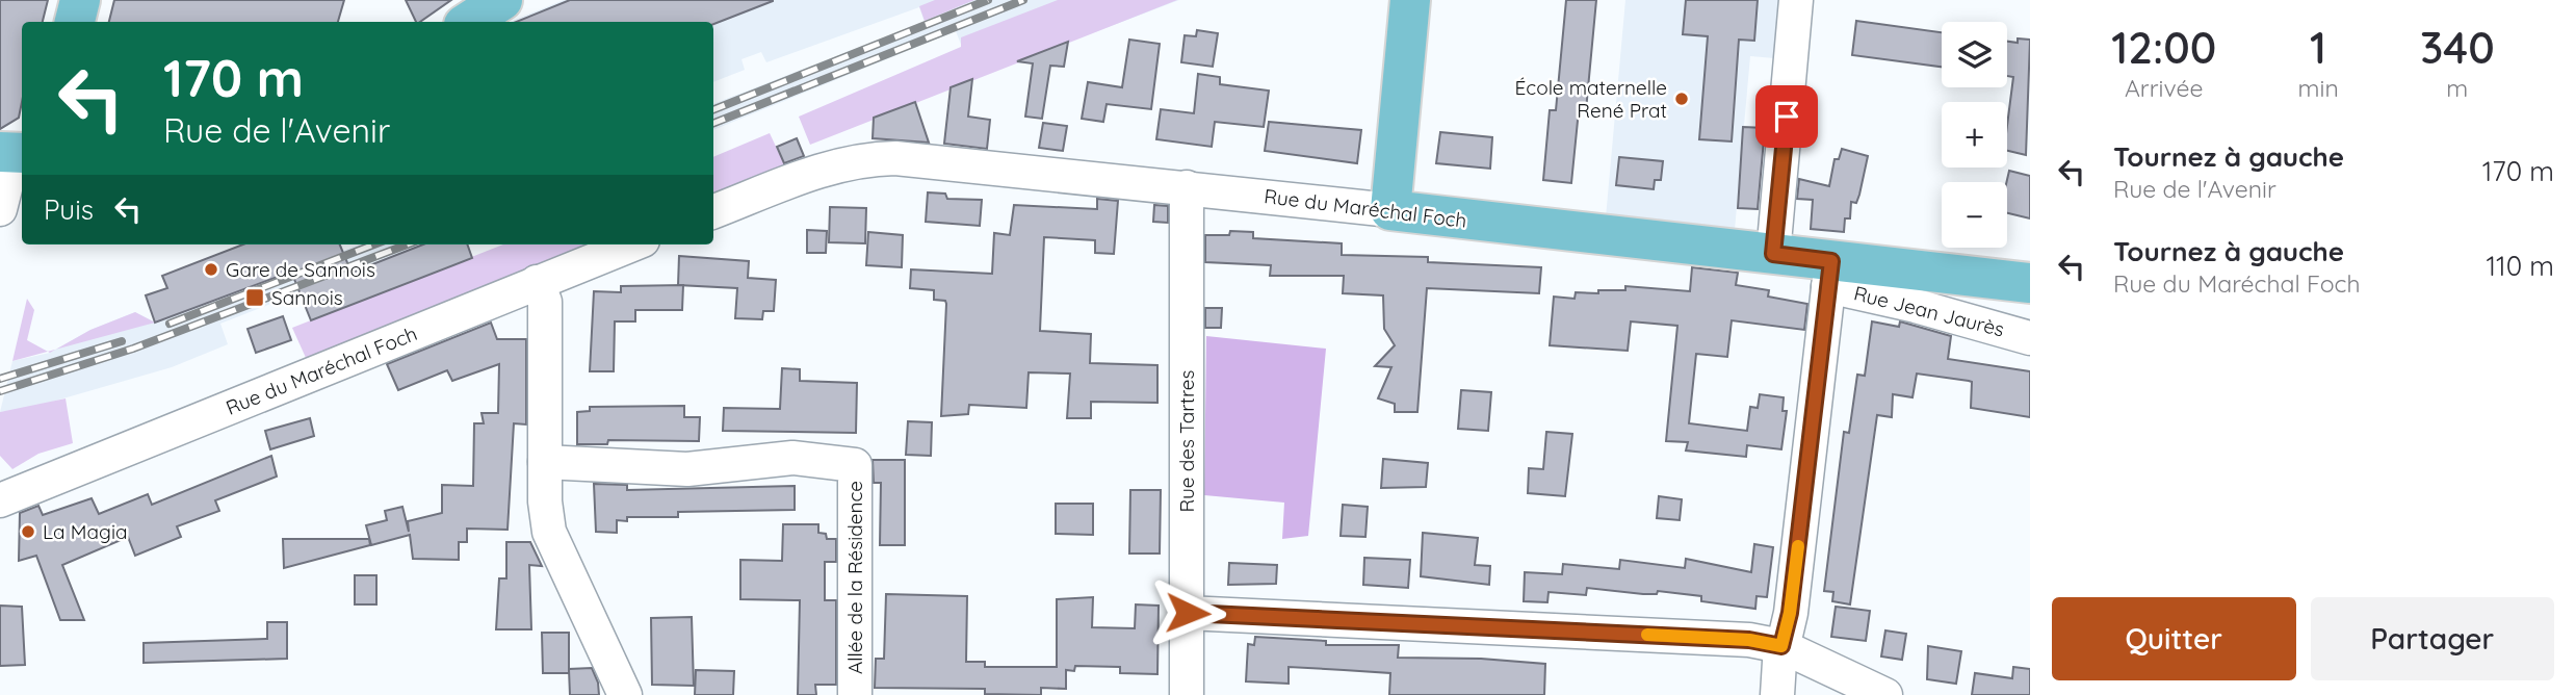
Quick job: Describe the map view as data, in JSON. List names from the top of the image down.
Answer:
{
  "streets": {
    "main road": ["Rue du Maréchal Foch"],
    "street": ["Rue Jean Jaurès", "Rue des Tartres", "Allée de la Résidence"]
  },
  "crossings": [
    ["Rue du Maréchal Foch", "Rue Jean Jaurès"],
    ["Rue du Maréchal Foch", "Rue des Tartres"]
  ],
  "places": {
    "other": ["École maternelle René Prat", "Gare de Sannois", "La Magia"],
    "transit": ["Sannois"]
  },
  "page": {
    "eta": [
      "12:00",
      "Arrivée",
      "1",
      "min",
      "340",
      "m"
    ],
    "map_buttons": ["+", "−"],
    "turn": ["170 m", "Rue de l'Avenir"],
    "list": [
      {
        "name": "Tournez à gauche",
        "note": "Rue de l'Avenir",
        "value": "170 m"
      },
      {
        "name": "Tournez à gauche",
        "note": "Rue du Maréchal Foch",
        "value": "110 m"
      }
    ],
    "then": "Puis",
    "buttons": ["Quitter", "Partager"]
  }
}
